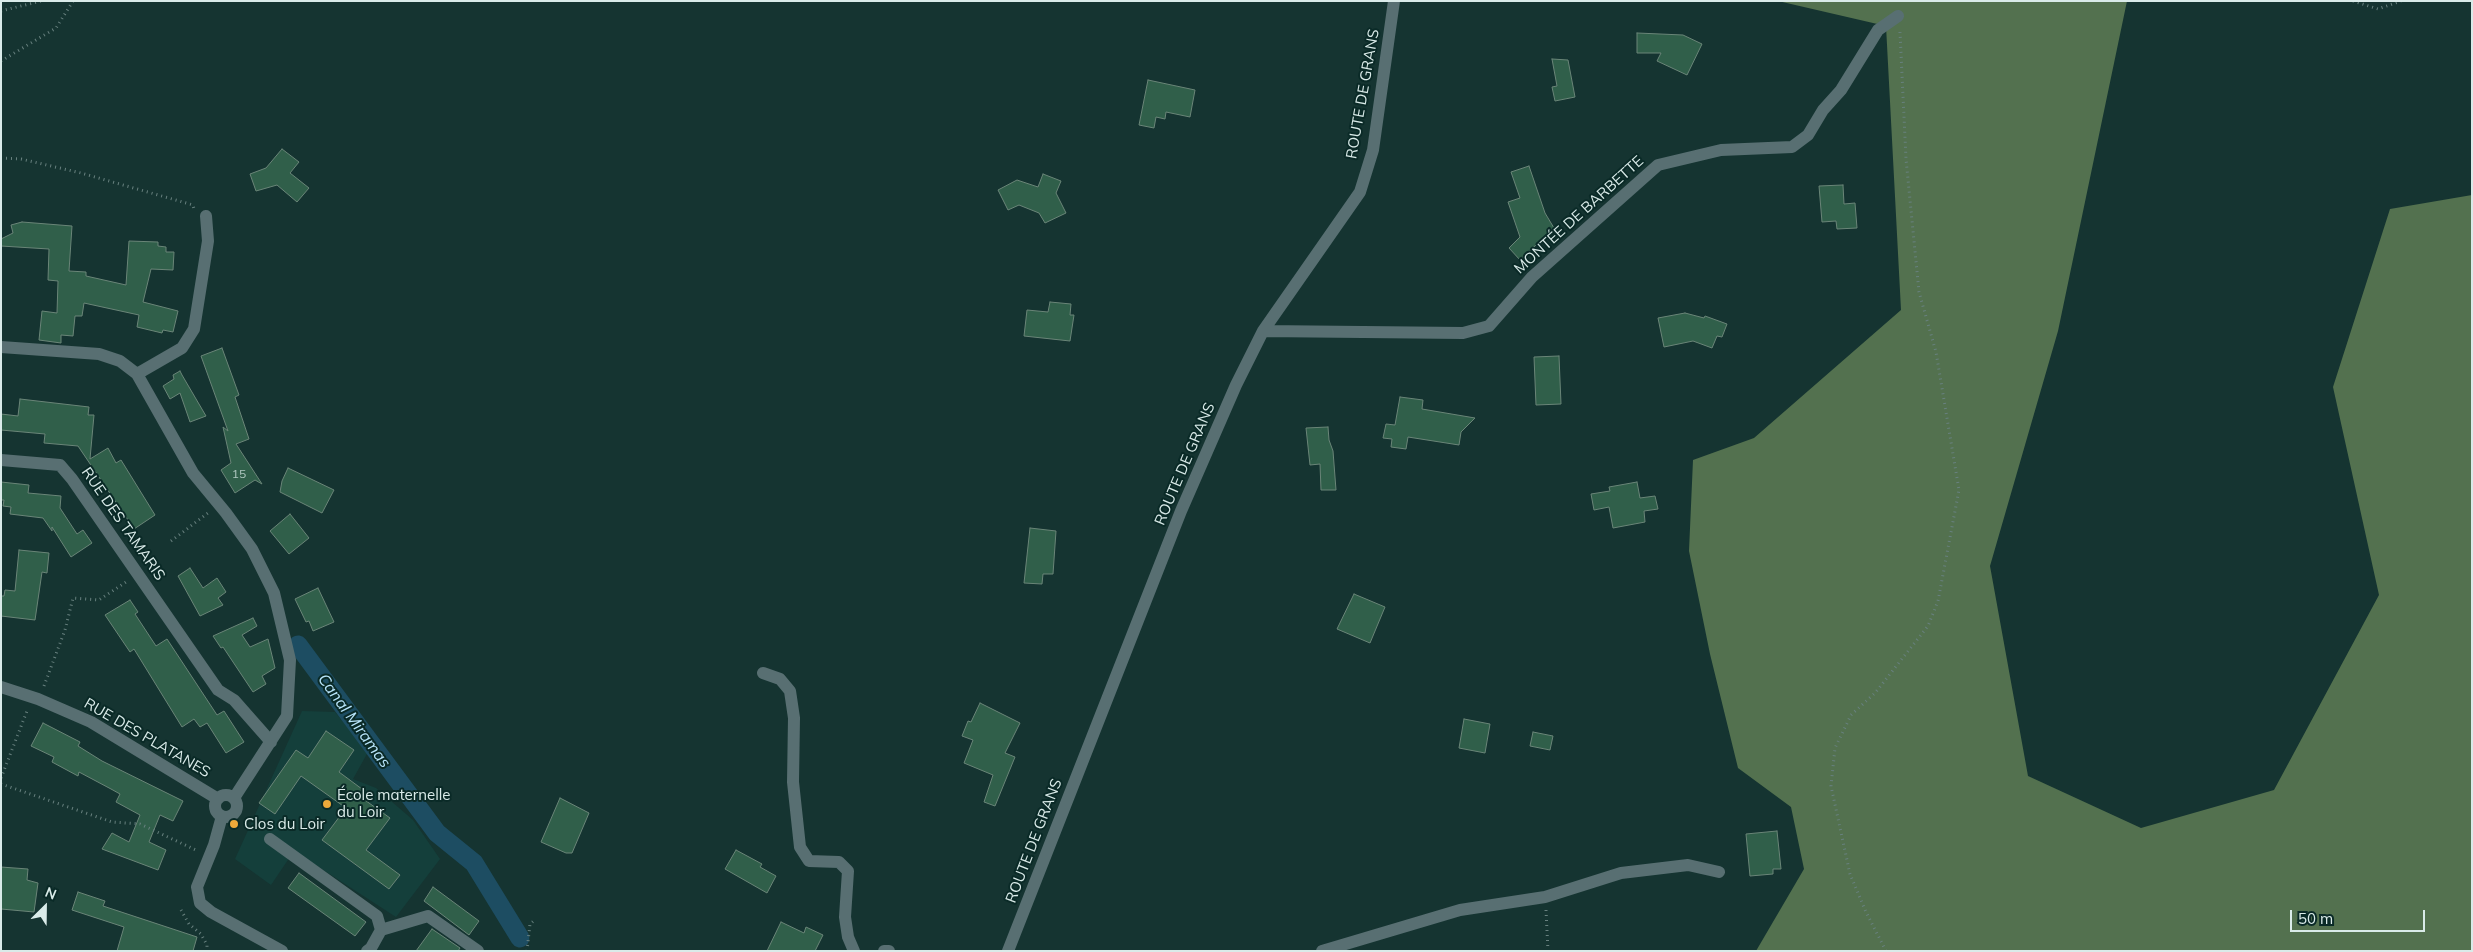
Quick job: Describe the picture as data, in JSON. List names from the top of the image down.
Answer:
{
  "streets": {
    "street": [
      "ROUTE DE GRANS",
      "MONTÉE DE BARBETTE",
      "RUE DES TAMARIS",
      "RUE DES PLATANES"
    ]
  },
  "crossings": [
    ["ROUTE DE GRANS", "MONTÉE DE BARBETTE"]
  ],
  "water": ["Canal Miramas"],
  "places": ["École maternelle du Loir", "Clos du Loir"],
  "house_numbers": ["15"],
  "scale_bar": "50 m",
  "north": "top right"
}
